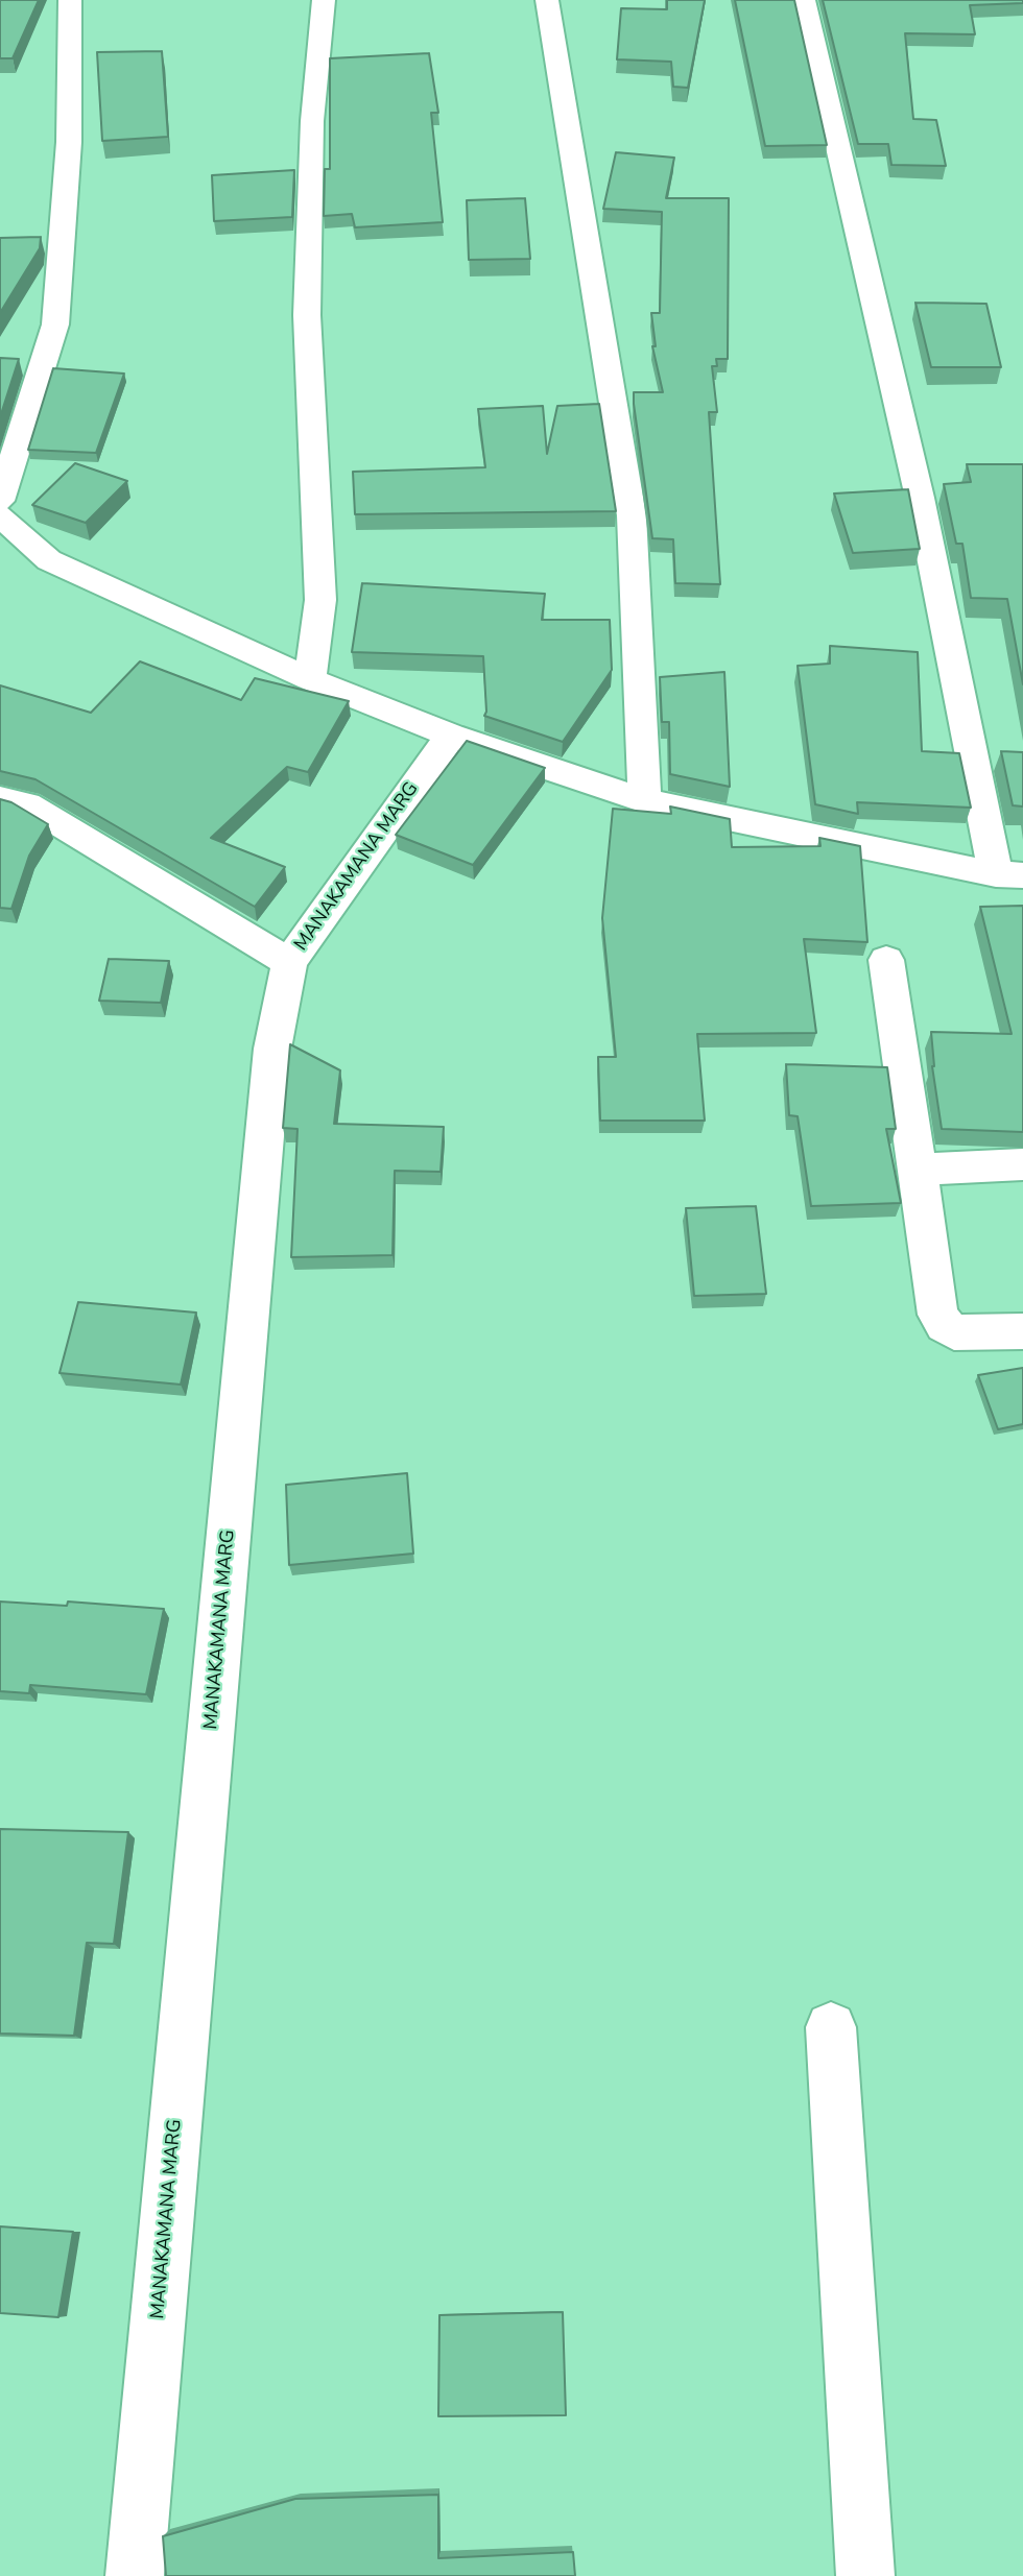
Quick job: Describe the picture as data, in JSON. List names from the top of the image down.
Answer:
{
  "streets": {
    "street": ["MANAKAMANA MARG"]
  }
}
